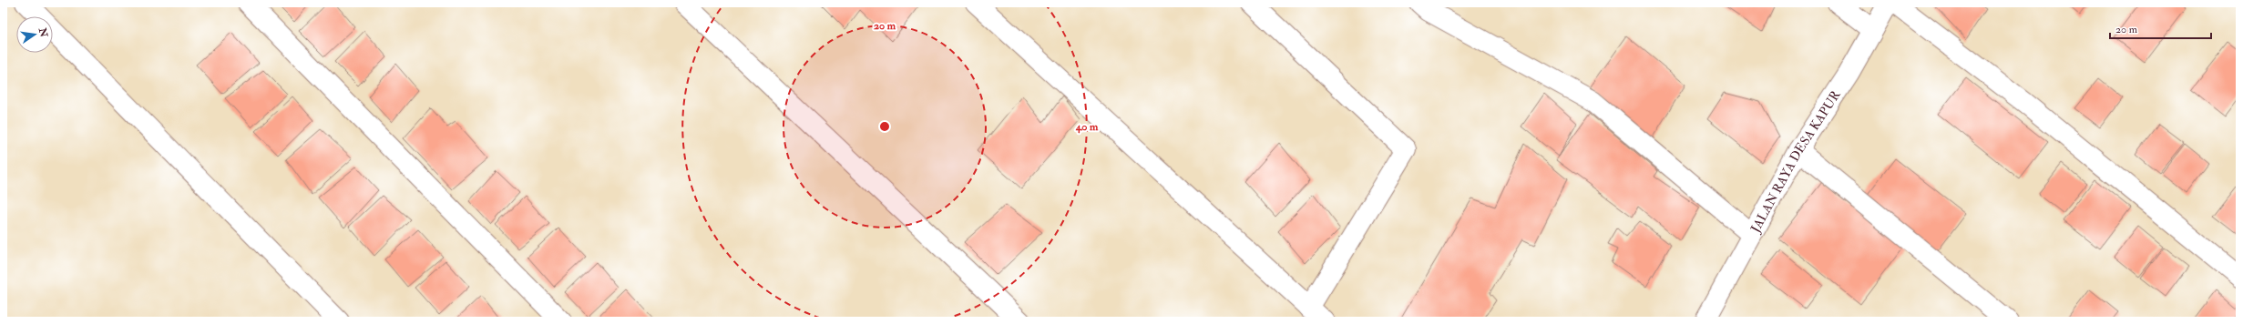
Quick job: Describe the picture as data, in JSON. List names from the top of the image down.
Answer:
{
  "streets": {
    "street": ["JALAN RAYA DESA KAPUR"]
  },
  "scale_bar": "20 m",
  "north": "right",
  "rings": ["20 m", "40 m"]
}
